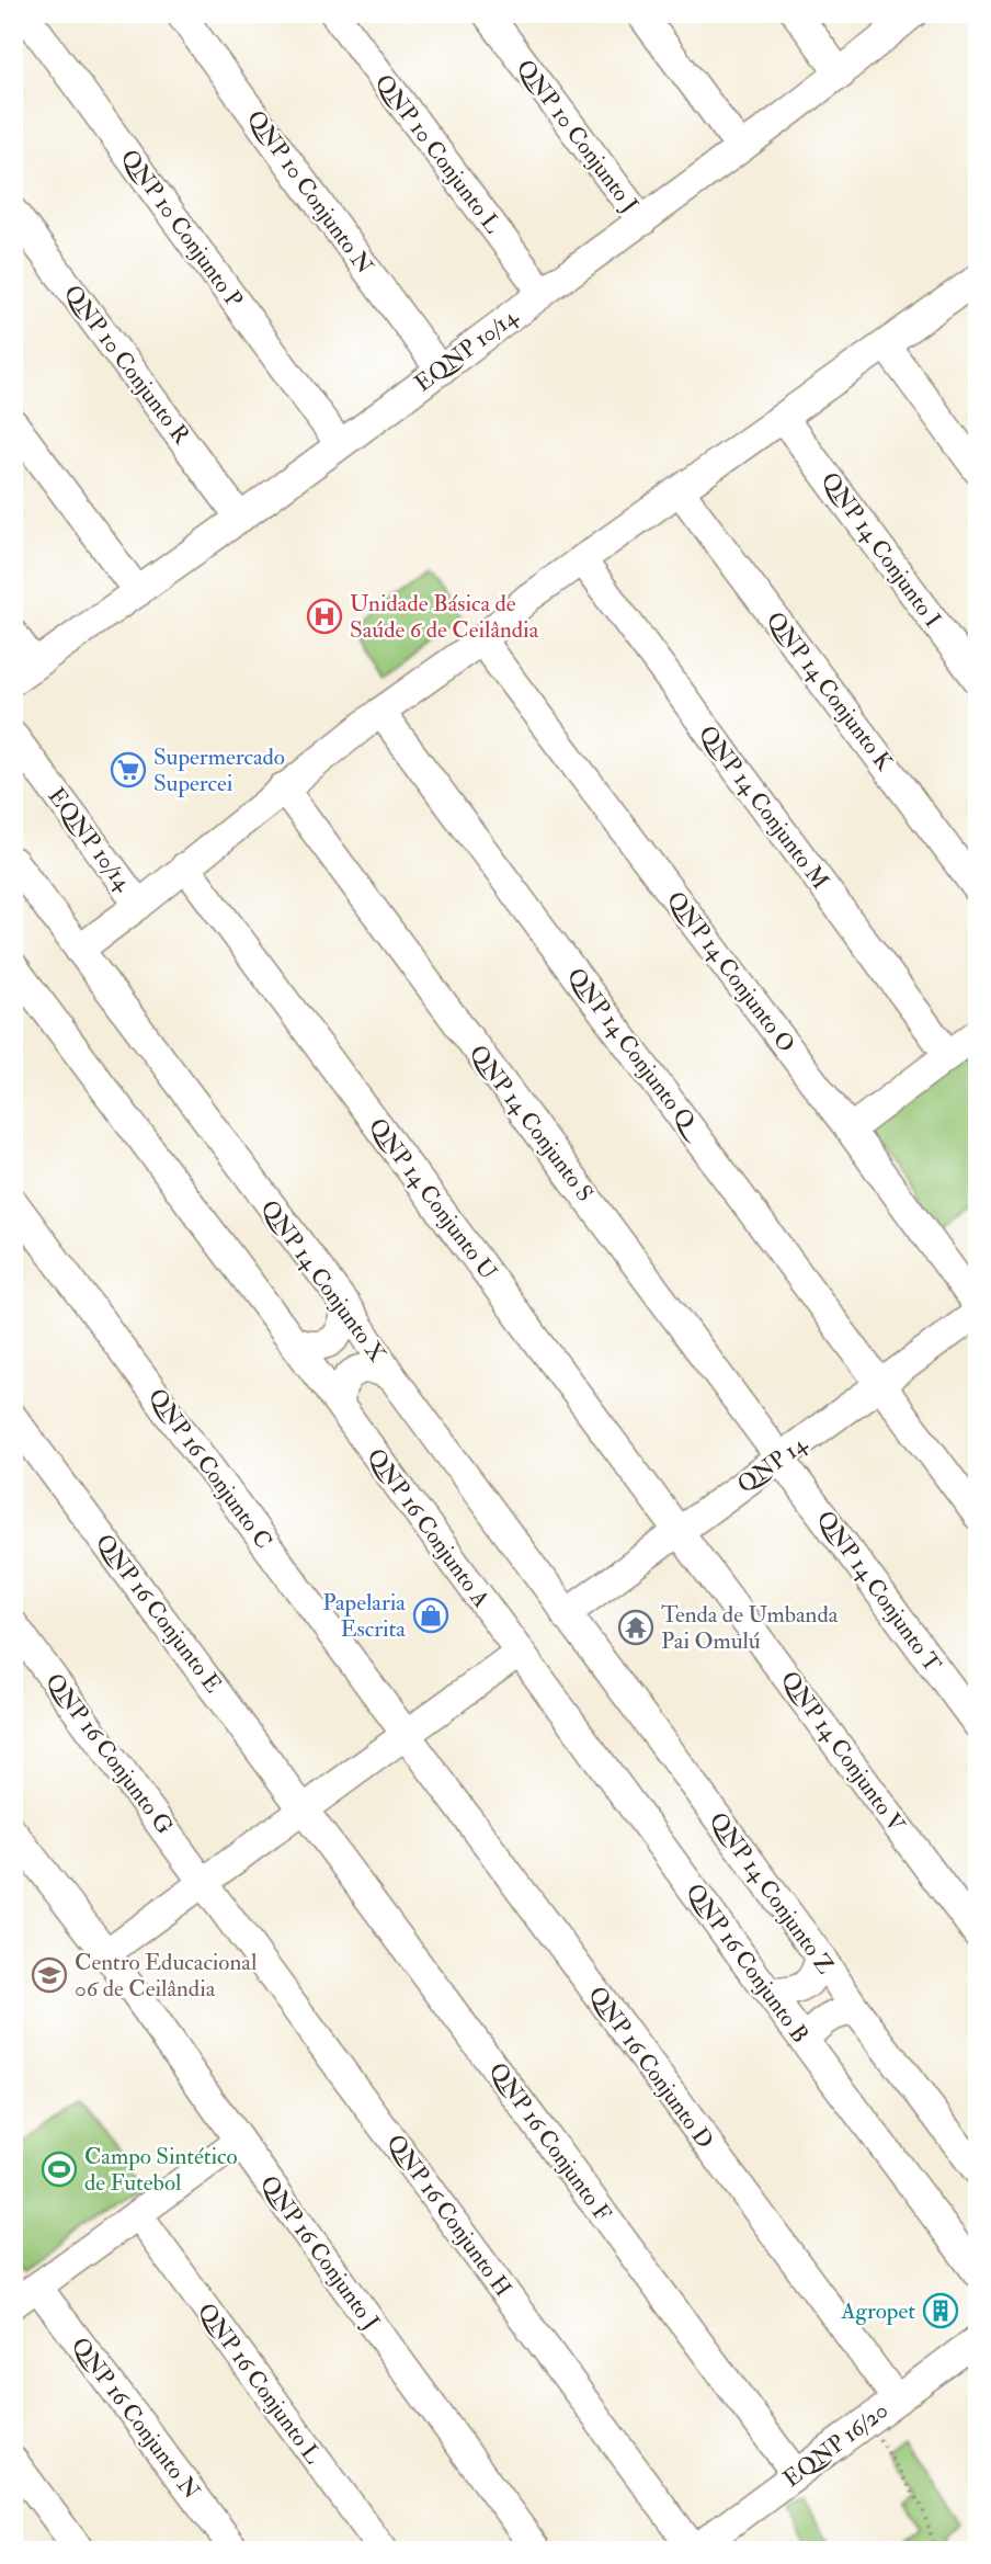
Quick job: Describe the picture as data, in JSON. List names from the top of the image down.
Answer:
{
  "streets": {
    "street": [
      "QNP 10 Conjunto J",
      "QNP 10 Conjunto L",
      "QNP 10 Conjunto N",
      "QNP 10 Conjunto P",
      "EQNP 10/14",
      "QNP 10 Conjunto R",
      "QNP 14 Conjunto I",
      "QNP 14 Conjunto K",
      "QNP 14 Conjunto M",
      "QNP 14 Conjunto O",
      "QNP 14 Conjunto Q",
      "QNP 14 Conjunto S",
      "QNP 14 Conjunto U",
      "QNP 14 Conjunto X",
      "QNP 14",
      "QNP 16 Conjunto C",
      "QNP 16 Conjunto A",
      "QNP 14 Conjunto T",
      "QNP 16 Conjunto E",
      "QNP 14 Conjunto V",
      "QNP 16 Conjunto G",
      "QNP 14 Conjunto Z",
      "QNP 16 Conjunto B",
      "QNP 16 Conjunto D",
      "QNP 16 Conjunto F",
      "QNP 16 Conjunto H",
      "QNP 16 Conjunto J",
      "QNP 16 Conjunto L",
      "QNP 16 Conjunto N",
      "EQNP 16/20"
    ]
  },
  "crossings": [
    ["QNP 10 Conjunto J", "EQNP 10/14"],
    ["QNP 10 Conjunto L", "EQNP 10/14"],
    ["QNP 10 Conjunto N", "EQNP 10/14"],
    ["QNP 10 Conjunto P", "EQNP 10/14"],
    ["EQNP 10/14", "QNP 10 Conjunto R"],
    ["EQNP 10/14", "QNP 14 Conjunto I"],
    ["EQNP 10/14", "QNP 14 Conjunto K"],
    ["EQNP 10/14", "QNP 14 Conjunto M"],
    ["EQNP 10/14", "QNP 14 Conjunto O"],
    ["EQNP 10/14", "QNP 14 Conjunto Q"],
    ["EQNP 10/14", "QNP 14 Conjunto S"],
    ["EQNP 10/14", "QNP 14 Conjunto U"],
    ["EQNP 10/14", "QNP 14 Conjunto X"],
    ["QNP 14 Conjunto Q", "QNP 14"],
    ["QNP 14 Conjunto S", "QNP 14"],
    ["QNP 14 Conjunto S", "QNP 14 Conjunto T"],
    ["QNP 14 Conjunto U", "QNP 14"],
    ["QNP 14 Conjunto U", "QNP 14 Conjunto V"],
    ["QNP 14 Conjunto X", "QNP 14"],
    ["QNP 14 Conjunto X", "QNP 14 Conjunto Z"],
    ["QNP 14", "QNP 14 Conjunto T"],
    ["QNP 14", "QNP 14 Conjunto V"],
    ["QNP 14", "QNP 14 Conjunto Z"],
    ["QNP 16 Conjunto C", "QNP 16 Conjunto D"],
    ["QNP 16 Conjunto A", "QNP 16 Conjunto B"],
    ["QNP 16 Conjunto E", "QNP 16 Conjunto F"],
    ["QNP 16 Conjunto G", "QNP 16 Conjunto H"],
    ["QNP 16 Conjunto D", "EQNP 16/20"],
    ["QNP 16 Conjunto F", "EQNP 16/20"],
    ["QNP 16 Conjunto H", "EQNP 16/20"]
  ],
  "places": {
    "hospital": ["Unidade Básica de Saúde 6 de Ceilândia"],
    "supermarket": ["Supermercado Supercei"],
    "shop": ["Papelaria Escrita"],
    "temple": ["Tenda de Umbanda Pai Omulú"],
    "school or university": ["Centro Educacional 06 de Ceilândia"],
    "sports": ["Campo Sintético de Futebol"],
    "building": ["Agropet"]
  }
}
